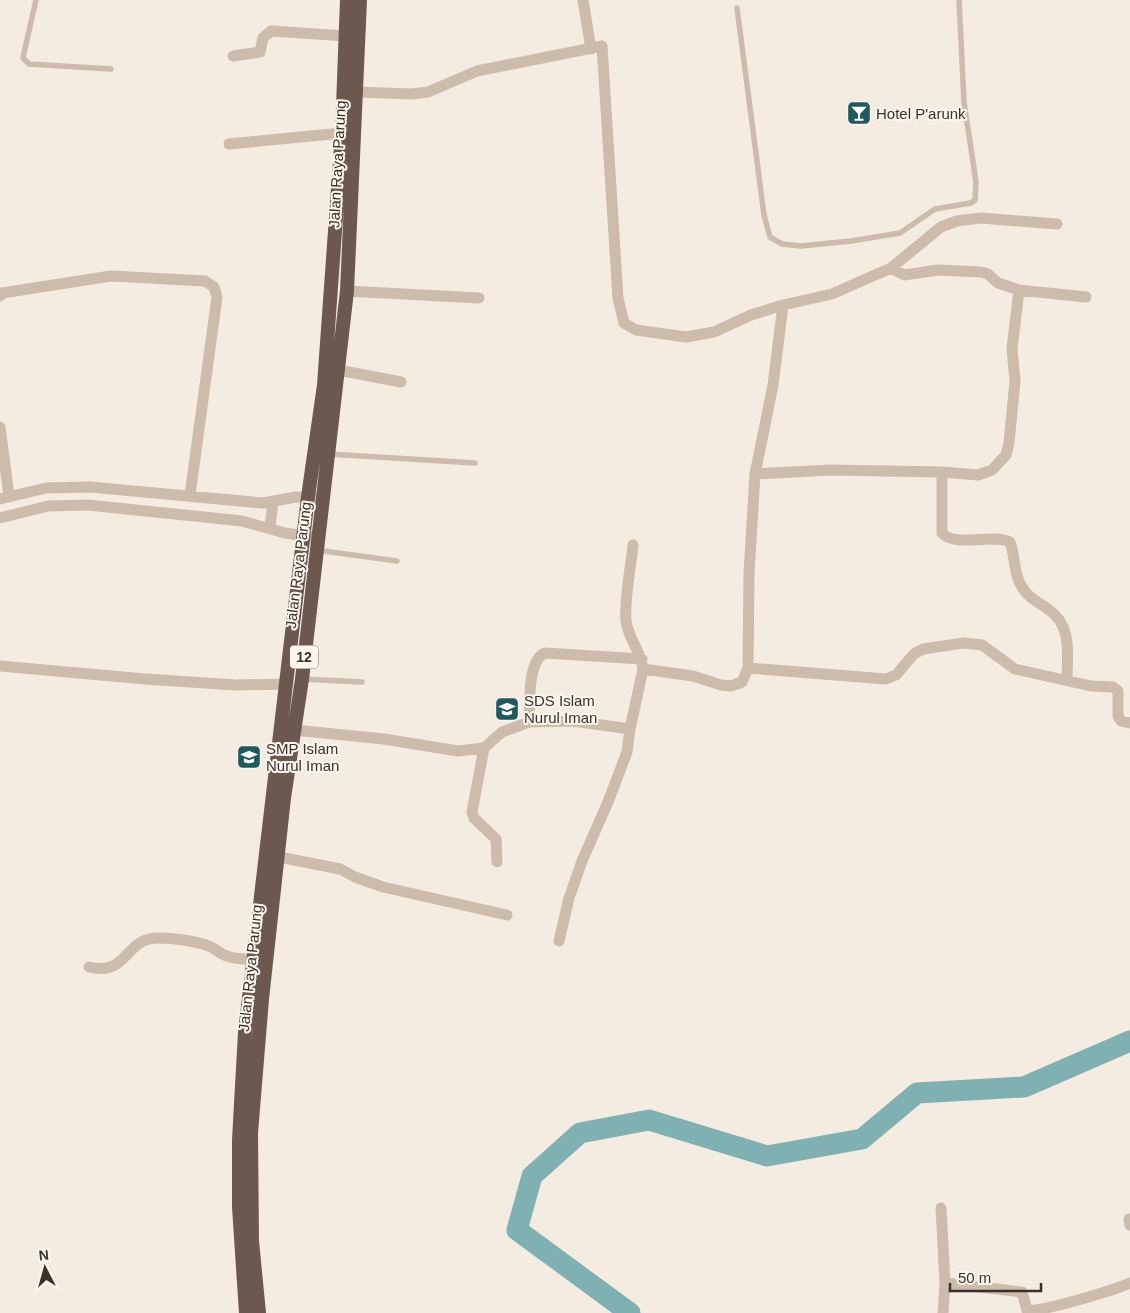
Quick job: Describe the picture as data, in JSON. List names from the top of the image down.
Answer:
{
  "streets": {
    "highway": ["Jalan Raya Parung", "12"]
  },
  "places": {
    "bar": ["Hotel P'arunk"],
    "school or university": ["SDS Islam Nurul Iman", "SMP Islam Nurul Iman"]
  },
  "scale_bar": "50 m",
  "north": "top"
}
